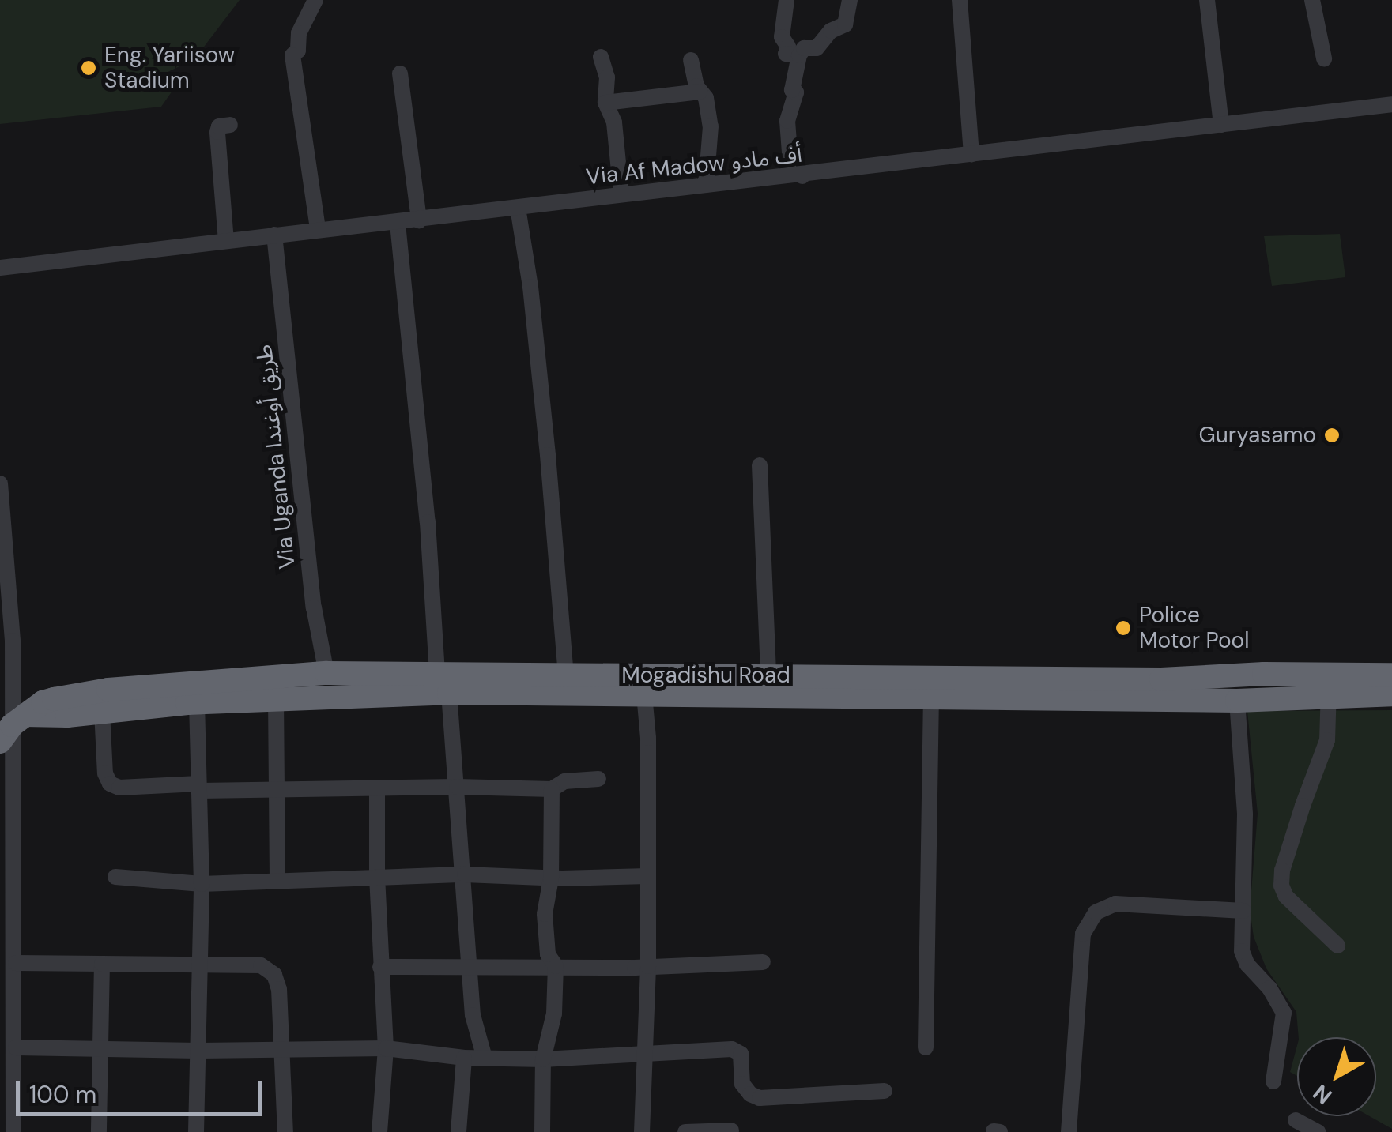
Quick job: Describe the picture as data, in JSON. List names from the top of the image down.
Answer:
{
  "streets": {
    "highway": ["Mogadishu Road"],
    "street": ["Via Af Madow أف مادو", "Via Uganda طريق أوغندا"]
  },
  "crossings": [
    ["Via Af Madow أف مادو", "Via Uganda طريق أوغندا"],
    ["Via Uganda طريق أوغندا", "Mogadishu Road"]
  ],
  "places": ["Eng. Yariisow Stadium", "Guryasamo", "Police Motor Pool"],
  "scale_bar": "100 m",
  "north": "bottom left"
}
